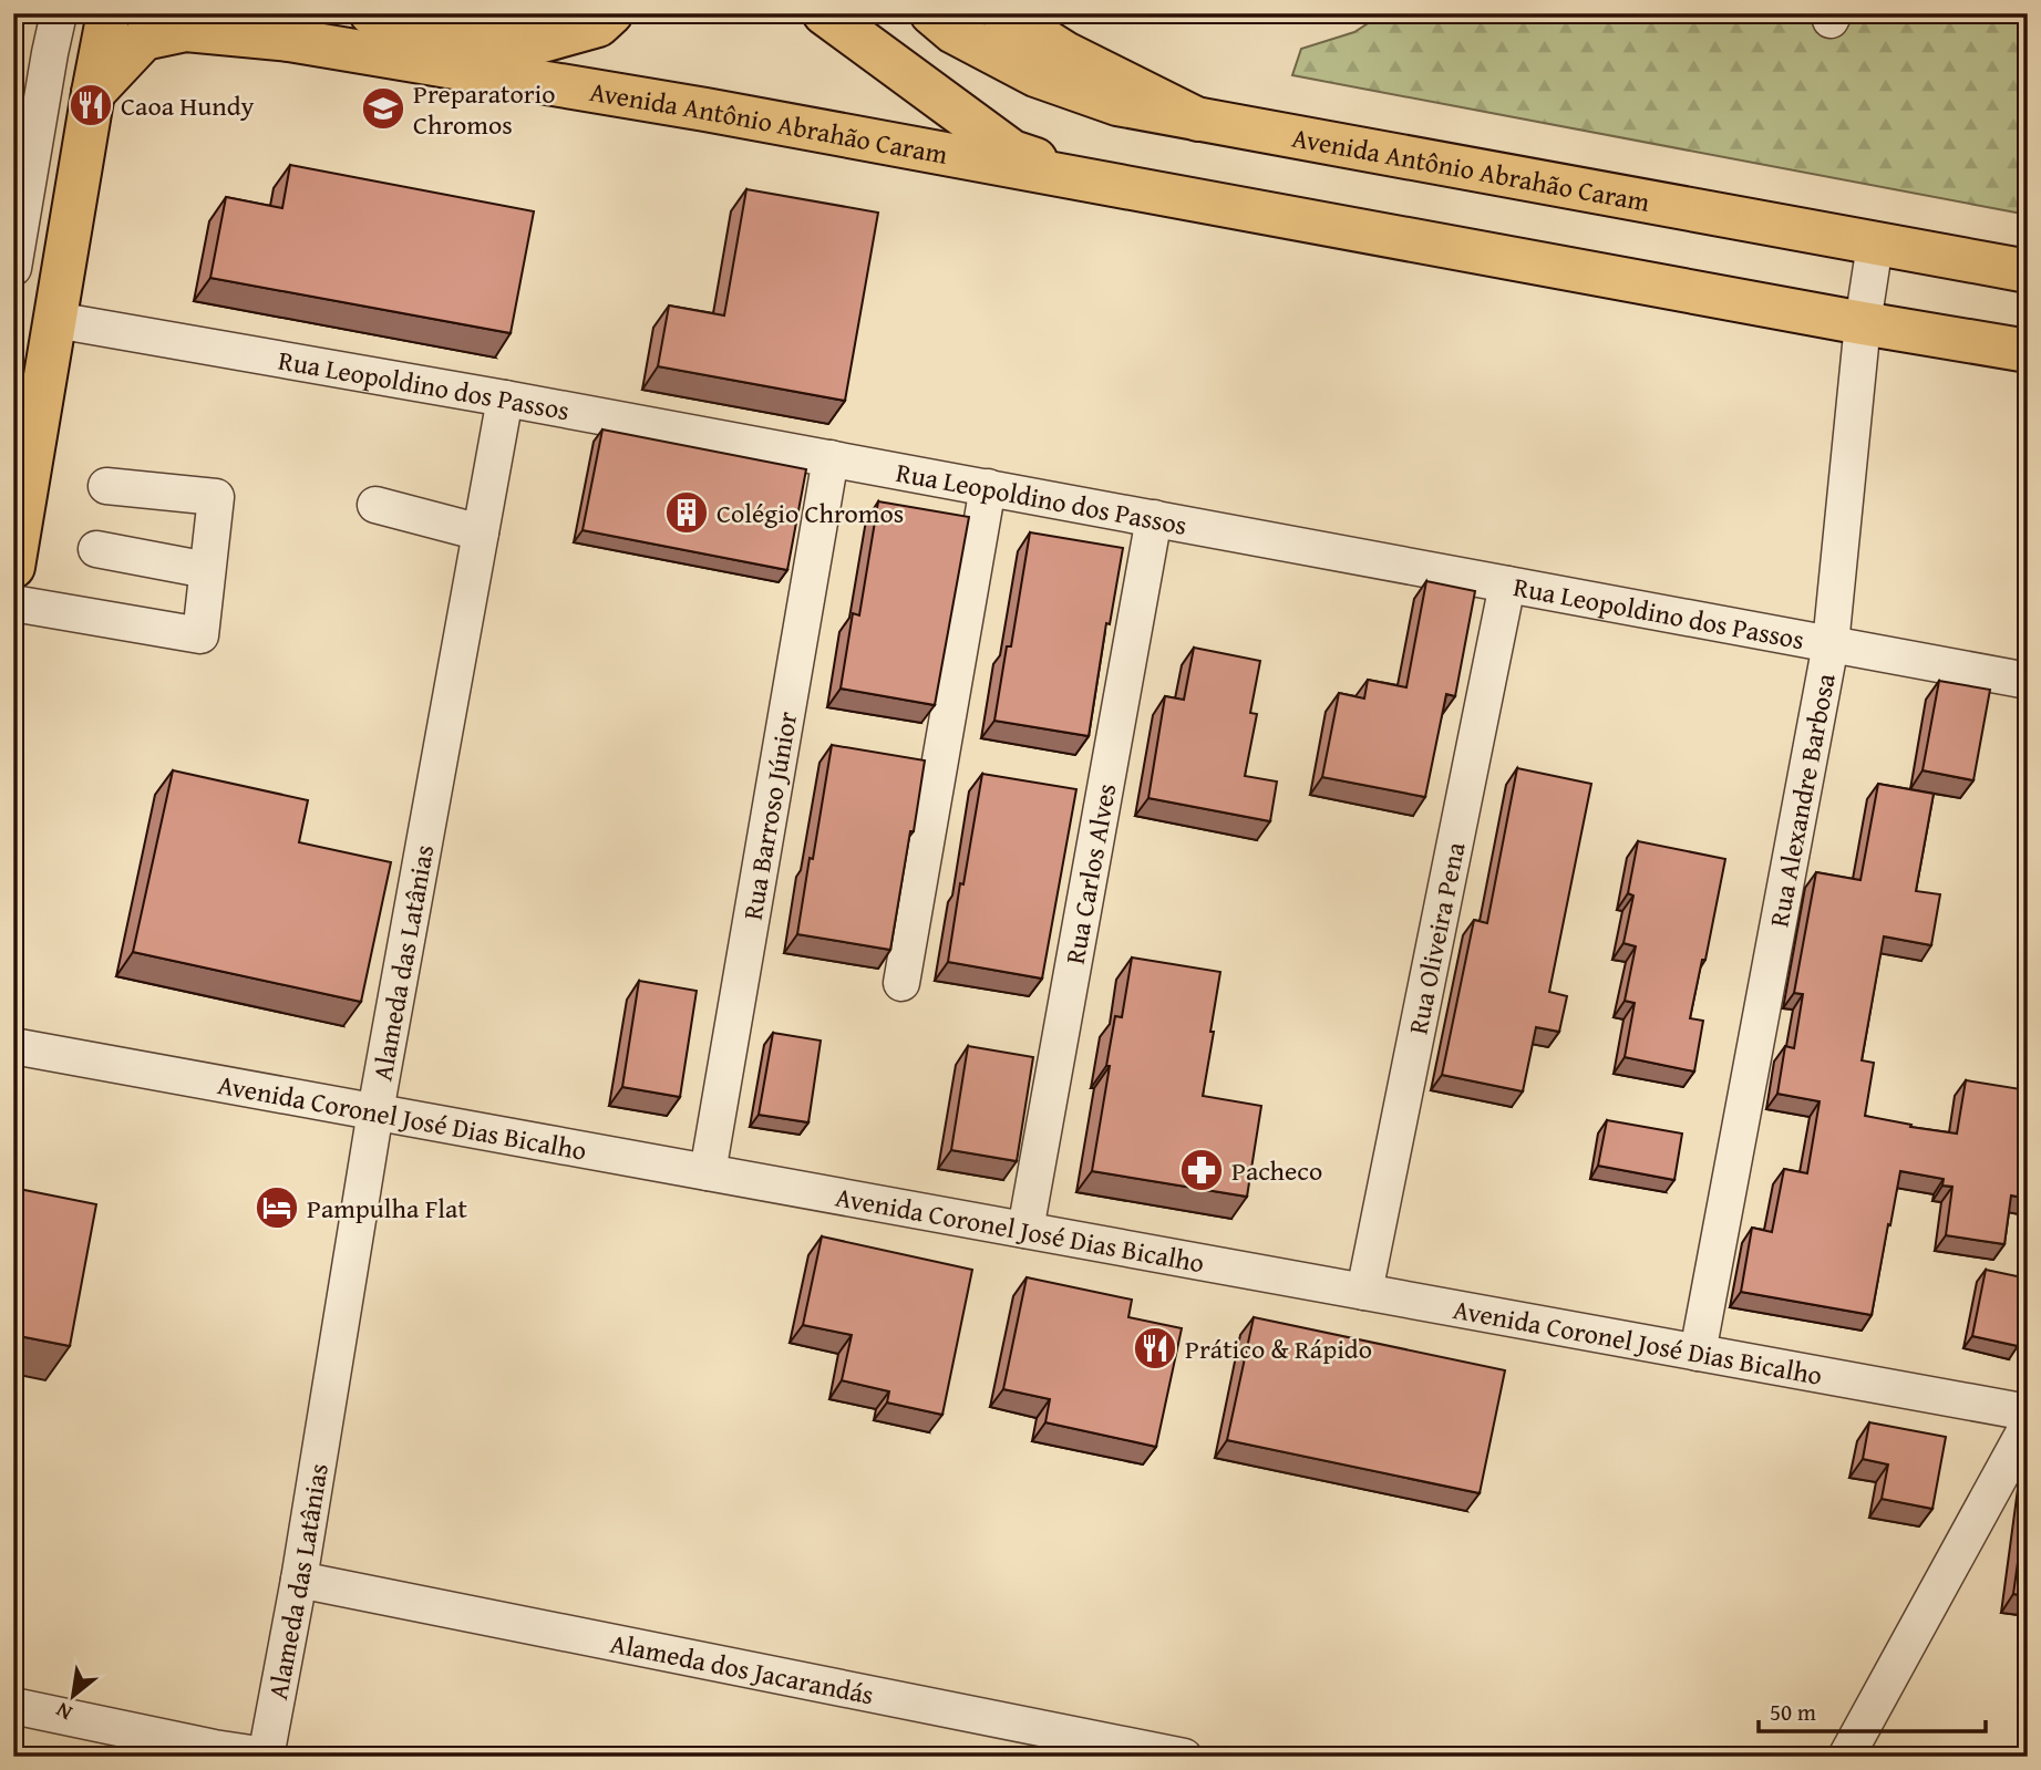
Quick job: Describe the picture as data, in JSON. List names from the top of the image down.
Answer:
{
  "streets": {
    "main road": ["Avenida Antônio Abrahão Caram"],
    "street": [
      "Rua Leopoldino dos Passos",
      "Rua Alexandre Barbosa",
      "Rua Barroso Júnior",
      "Rua Carlos Alves",
      "Rua Oliveira Pena",
      "Alameda das Latânias",
      "Avenida Coronel José Dias Bicalho",
      "Alameda dos Jacarandás"
    ]
  },
  "crossings": [
    ["Avenida Antônio Abrahão Caram", "Rua Alexandre Barbosa"],
    ["Rua Leopoldino dos Passos", "Rua Alexandre Barbosa"],
    ["Rua Leopoldino dos Passos", "Rua Barroso Júnior"],
    ["Rua Leopoldino dos Passos", "Rua Carlos Alves"],
    ["Rua Leopoldino dos Passos", "Rua Oliveira Pena"],
    ["Rua Leopoldino dos Passos", "Alameda das Latânias"],
    ["Rua Alexandre Barbosa", "Avenida Coronel José Dias Bicalho"],
    ["Rua Barroso Júnior", "Avenida Coronel José Dias Bicalho"],
    ["Rua Carlos Alves", "Avenida Coronel José Dias Bicalho"],
    ["Rua Oliveira Pena", "Avenida Coronel José Dias Bicalho"],
    ["Alameda das Latânias", "Avenida Coronel José Dias Bicalho"],
    ["Alameda das Latânias", "Alameda dos Jacarandás"]
  ],
  "places": {
    "restaurant": ["Caoa Hundy", "Prático & Rápido"],
    "school or university": ["Preparatorio Chromos"],
    "building": ["Colégio Chromos"],
    "pharmacy": ["Pacheco"],
    "hotel": ["Pampulha Flat"]
  },
  "scale_bar": "50 m",
  "north": "bottom left"
}
